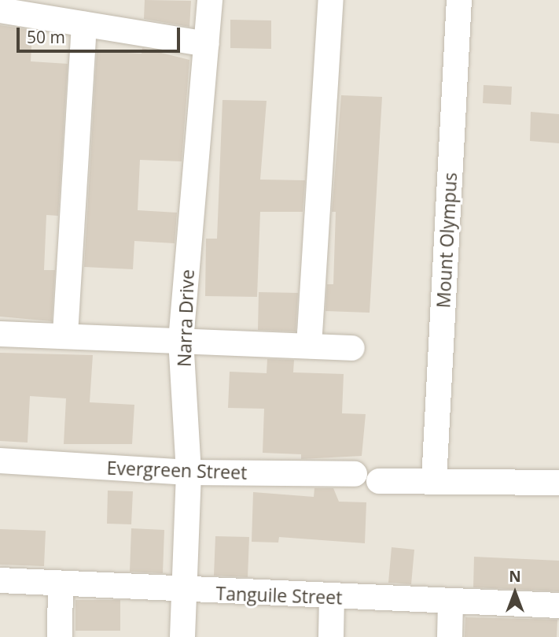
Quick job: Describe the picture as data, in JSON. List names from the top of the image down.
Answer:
{
  "streets": {
    "street": [
      "Mount Olympus",
      "Narra Drive",
      "Evergreen Street",
      "Tanguile Street"
    ]
  },
  "crossings": [
    ["Narra Drive", "Evergreen Street"],
    ["Narra Drive", "Tanguile Street"]
  ],
  "scale_bar": "50 m",
  "north": "top"
}
